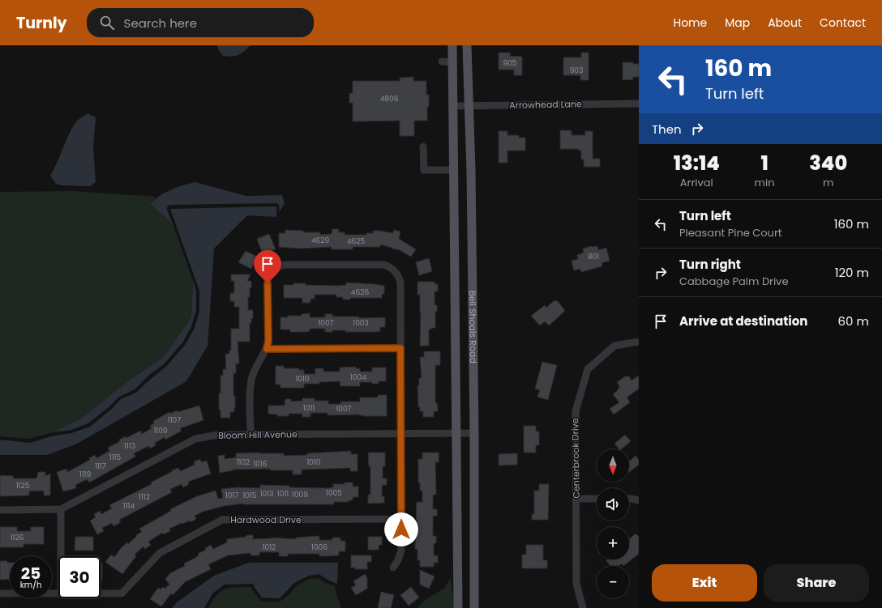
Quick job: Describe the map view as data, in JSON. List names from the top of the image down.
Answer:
{
  "streets": {
    "main road": ["Bell Shoals Road"],
    "street": [
      "Arrowhead Lane",
      "Bloom Hill Avenue",
      "Centerbrook Drive",
      "Hardwood Drive"
    ]
  },
  "crossings": [
    ["Arrowhead Lane", "Bell Shoals Road"],
    ["Bell Shoals Road", "Bloom Hill Avenue"]
  ],
  "house_numbers": [
    "905",
    "903",
    "4806",
    "4629",
    "4625",
    "801",
    "4626",
    "1007",
    "1003",
    "1004",
    "1010",
    "1011",
    "1007",
    "1107",
    "1109",
    "1113",
    "1115",
    "1102",
    "1010",
    "1016",
    "1117",
    "1119",
    "1125",
    "1005",
    "1013",
    "1011",
    "1009",
    "1017",
    "1015",
    "1112",
    "1114",
    "1126",
    "1012",
    "1006"
  ],
  "north": "bottom",
  "page": {
    "header": "Turnly",
    "search": "Search here",
    "nav": [
      "Home",
      "Map",
      "About",
      "Contact"
    ],
    "turn": ["160 m", "Turn left"],
    "then": "Then",
    "eta": [
      "13:14",
      "Arrival",
      "1",
      "min",
      "340",
      "m"
    ],
    "list": [
      {
        "name": "Turn left",
        "note": "Pleasant Pine Court",
        "value": "160 m"
      },
      {
        "name": "Turn right",
        "note": "Cabbage Palm Drive",
        "value": "120 m"
      },
      {
        "name": "Arrive at destination",
        "value": "60 m"
      }
    ],
    "map_buttons": ["+", "−"],
    "speed": "25 km/h",
    "limit": "30",
    "buttons": ["Exit", "Share"]
  }
}
